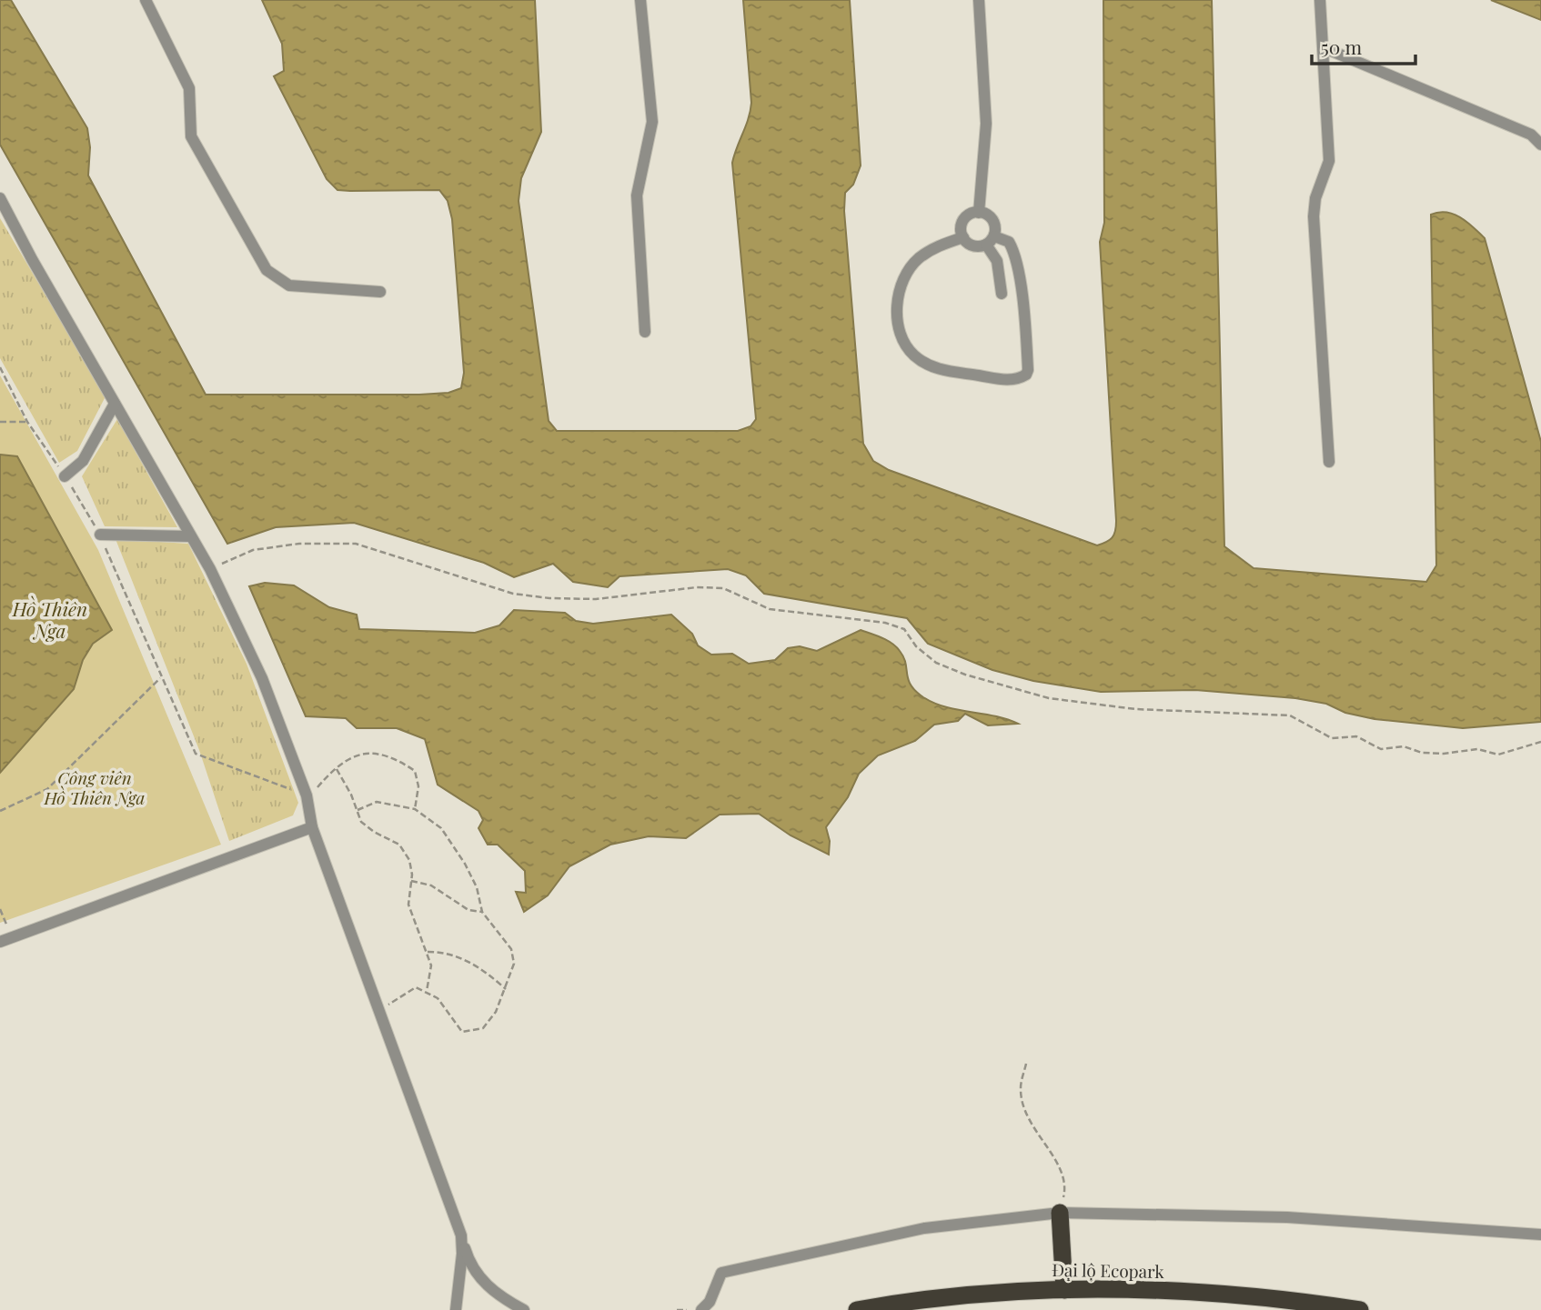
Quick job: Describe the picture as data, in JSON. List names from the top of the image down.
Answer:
{
  "streets": {
    "highway": ["Đại lộ Ecopark"]
  },
  "water": ["Hồ Thiên Nga"],
  "parks": ["Công viên Hồ Thiên Nga"],
  "scale_bar": "50 m"
}
